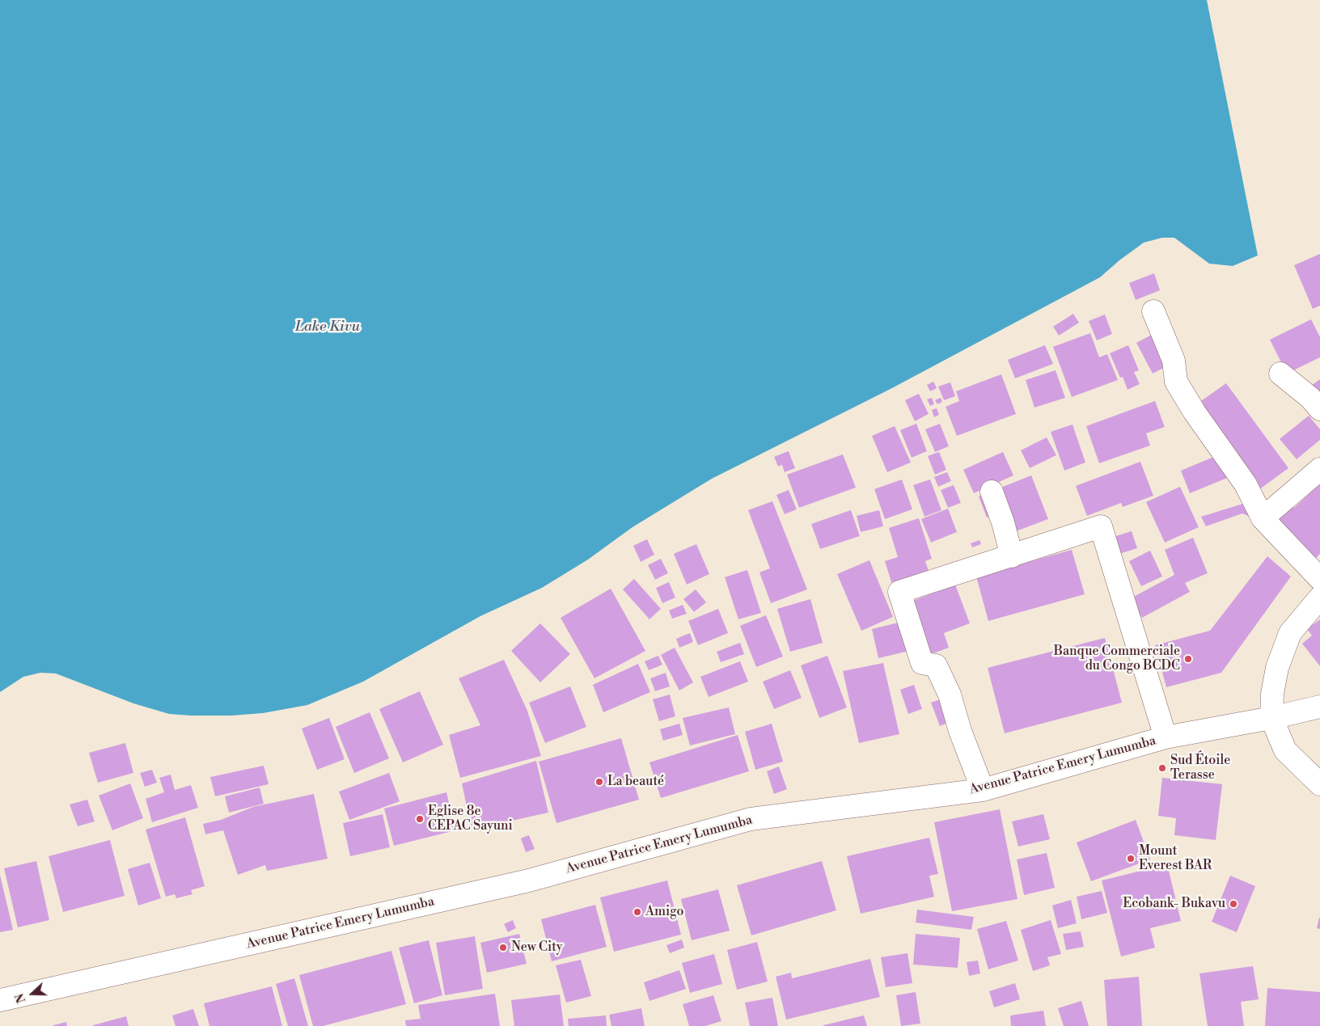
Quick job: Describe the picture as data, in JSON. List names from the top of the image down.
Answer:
{
  "streets": {
    "street": ["Avenue Patrice Emery Lumumba"]
  },
  "water": ["Lake Kivu"],
  "places": [
    "Banque Commerciale du Congo BCDC",
    "Sud Étoile Terasse",
    "La beauté",
    "Eglise 8e CEPAC Sayuni",
    "Mount Everest BAR",
    "Ecobank- Bukavu",
    "Amigo",
    "New City"
  ],
  "north": "left"
}
